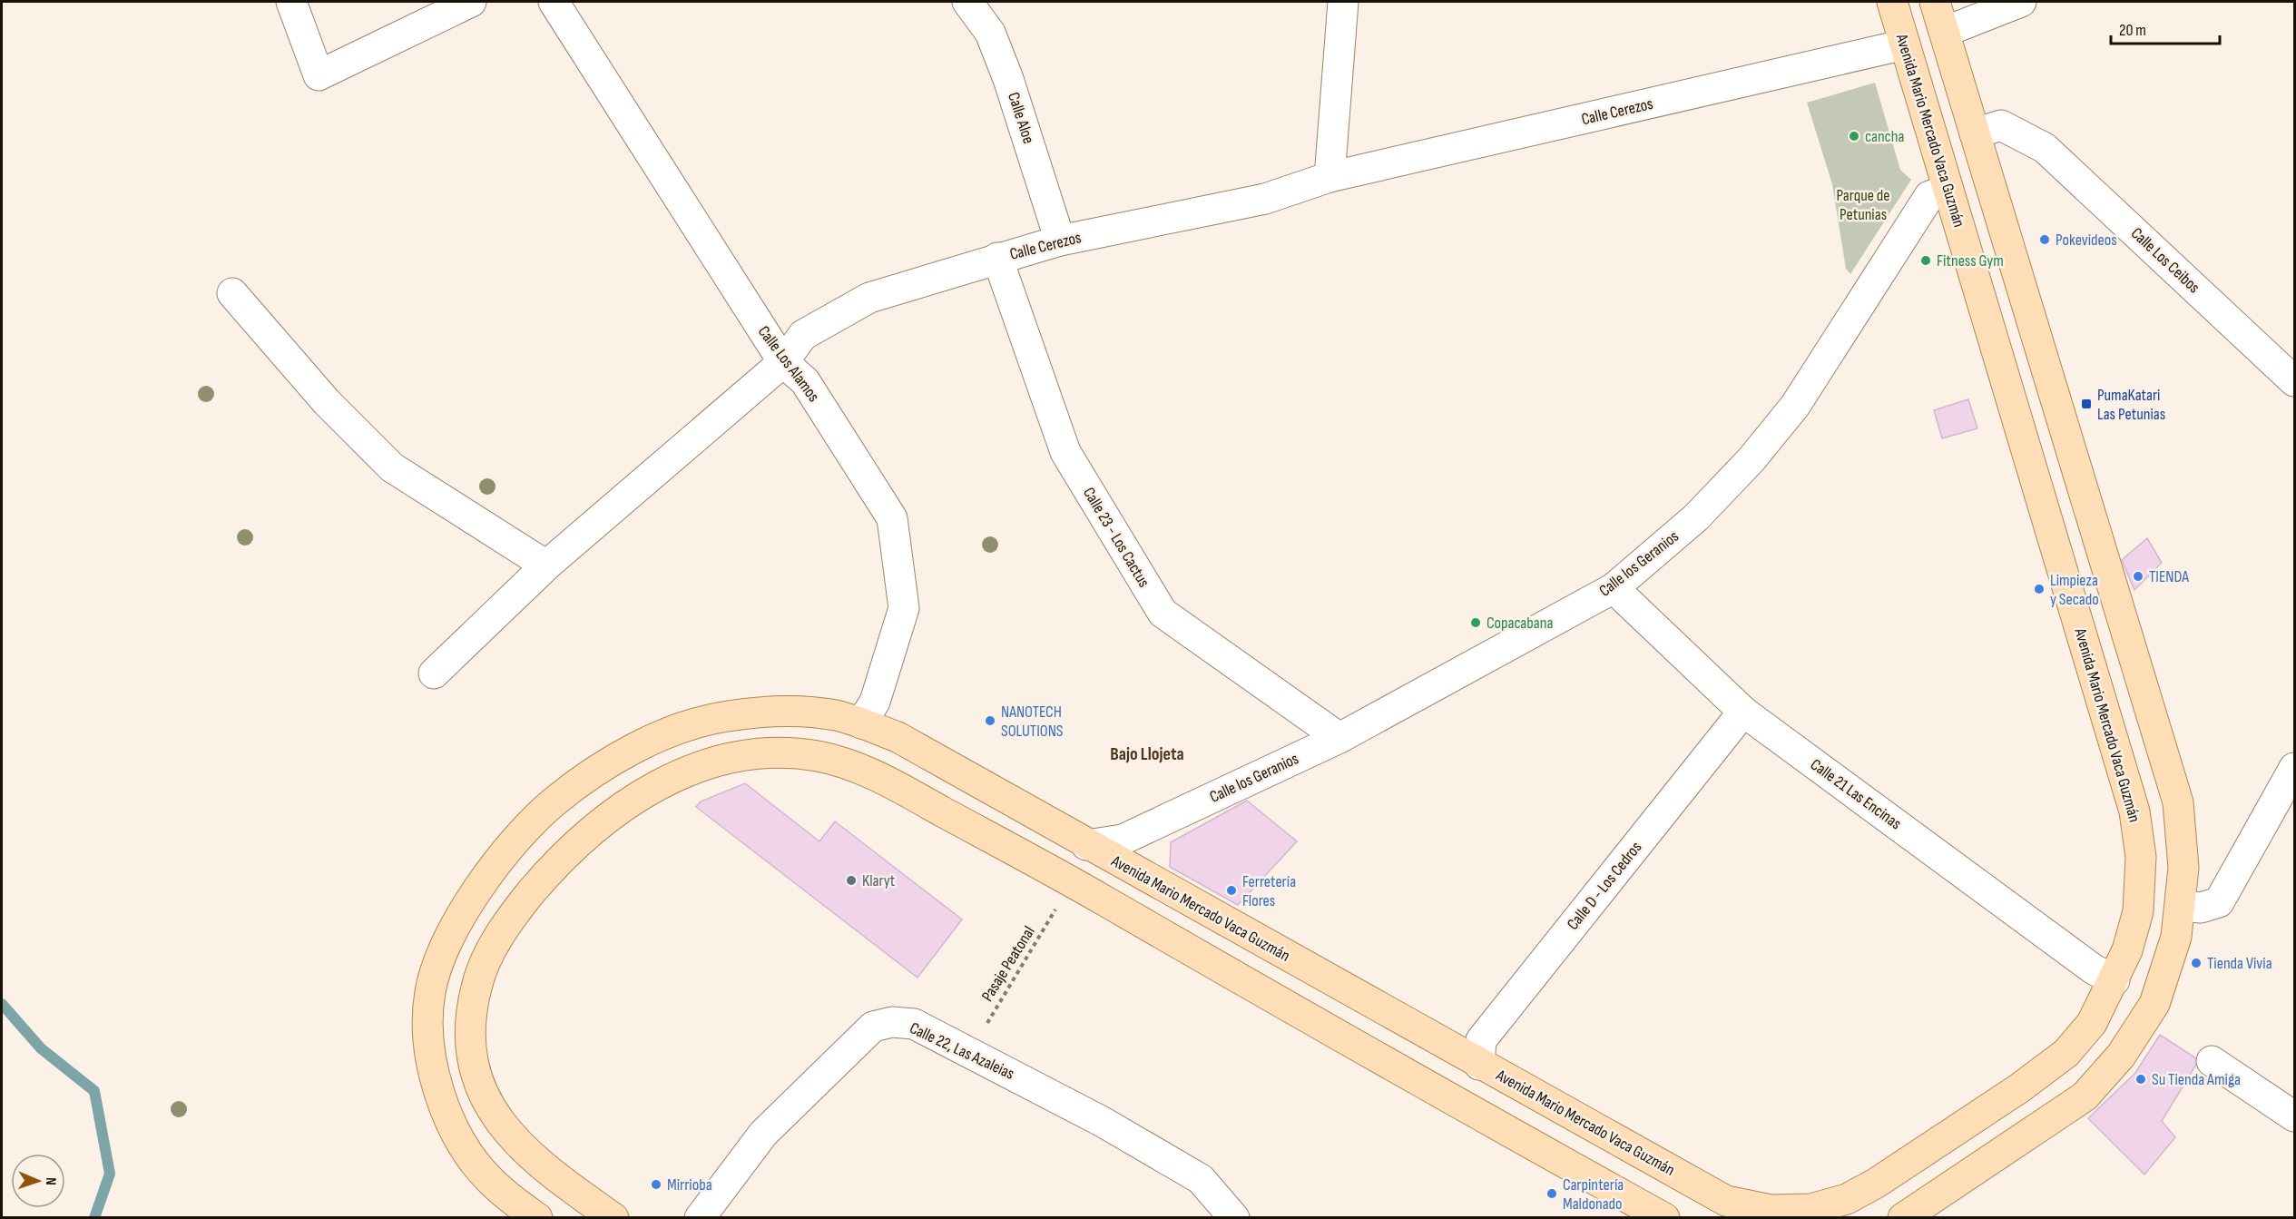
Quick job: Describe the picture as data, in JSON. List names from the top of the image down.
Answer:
{
  "streets": {
    "main road": ["Avenida Mario Mercado Vaca Guzmán"],
    "street": [
      "Calle Cerezos",
      "Calle Aloe",
      "Calle Los Ceibos",
      "Calle Los Alamos",
      "Calle 23 - Los Cactus",
      "Calle los Geranios",
      "Calle 21 Las Encinas",
      "Calle D - Los Cedros",
      "Calle 22, Las Azaleias"
    ],
    "path": ["Pasaje Peatonal"]
  },
  "crossings": [
    ["Calle Cerezos", "Calle Aloe"],
    ["Calle Cerezos", "Avenida Mario Mercado Vaca Guzmán"],
    ["Calle Cerezos", "Calle Los Alamos"],
    ["Calle Cerezos", "Calle 23 - Los Cactus"],
    ["Avenida Mario Mercado Vaca Guzmán", "Calle Los Alamos"],
    ["Avenida Mario Mercado Vaca Guzmán", "Calle los Geranios"],
    ["Avenida Mario Mercado Vaca Guzmán", "Calle 21 Las Encinas"],
    ["Avenida Mario Mercado Vaca Guzmán", "Calle D - Los Cedros"],
    ["Calle 23 - Los Cactus", "Calle los Geranios"],
    ["Calle los Geranios", "Calle 21 Las Encinas"],
    ["Calle 21 Las Encinas", "Calle D - Los Cedros"],
    ["Pasaje Peatonal", "Calle 22, Las Azaleias"]
  ],
  "districts": ["Bajo Llojeta"],
  "parks": ["Parque de Petunias"],
  "places": {
    "other": [
      "cancha",
      "Pokevideos",
      "Fitness Gym",
      "TIENDA",
      "Limpieza y Secado",
      "Copacabana",
      "NANOTECH SOLUTIONS",
      "Klaryt",
      "Ferretería Flores",
      "Tienda Vivia",
      "Su Tienda Amiga",
      "Mirrioba",
      "Carpintería Maldonado"
    ],
    "transit": ["PumaKatari Las Petunias"]
  },
  "scale_bar": "20 m",
  "north": "right"
}
